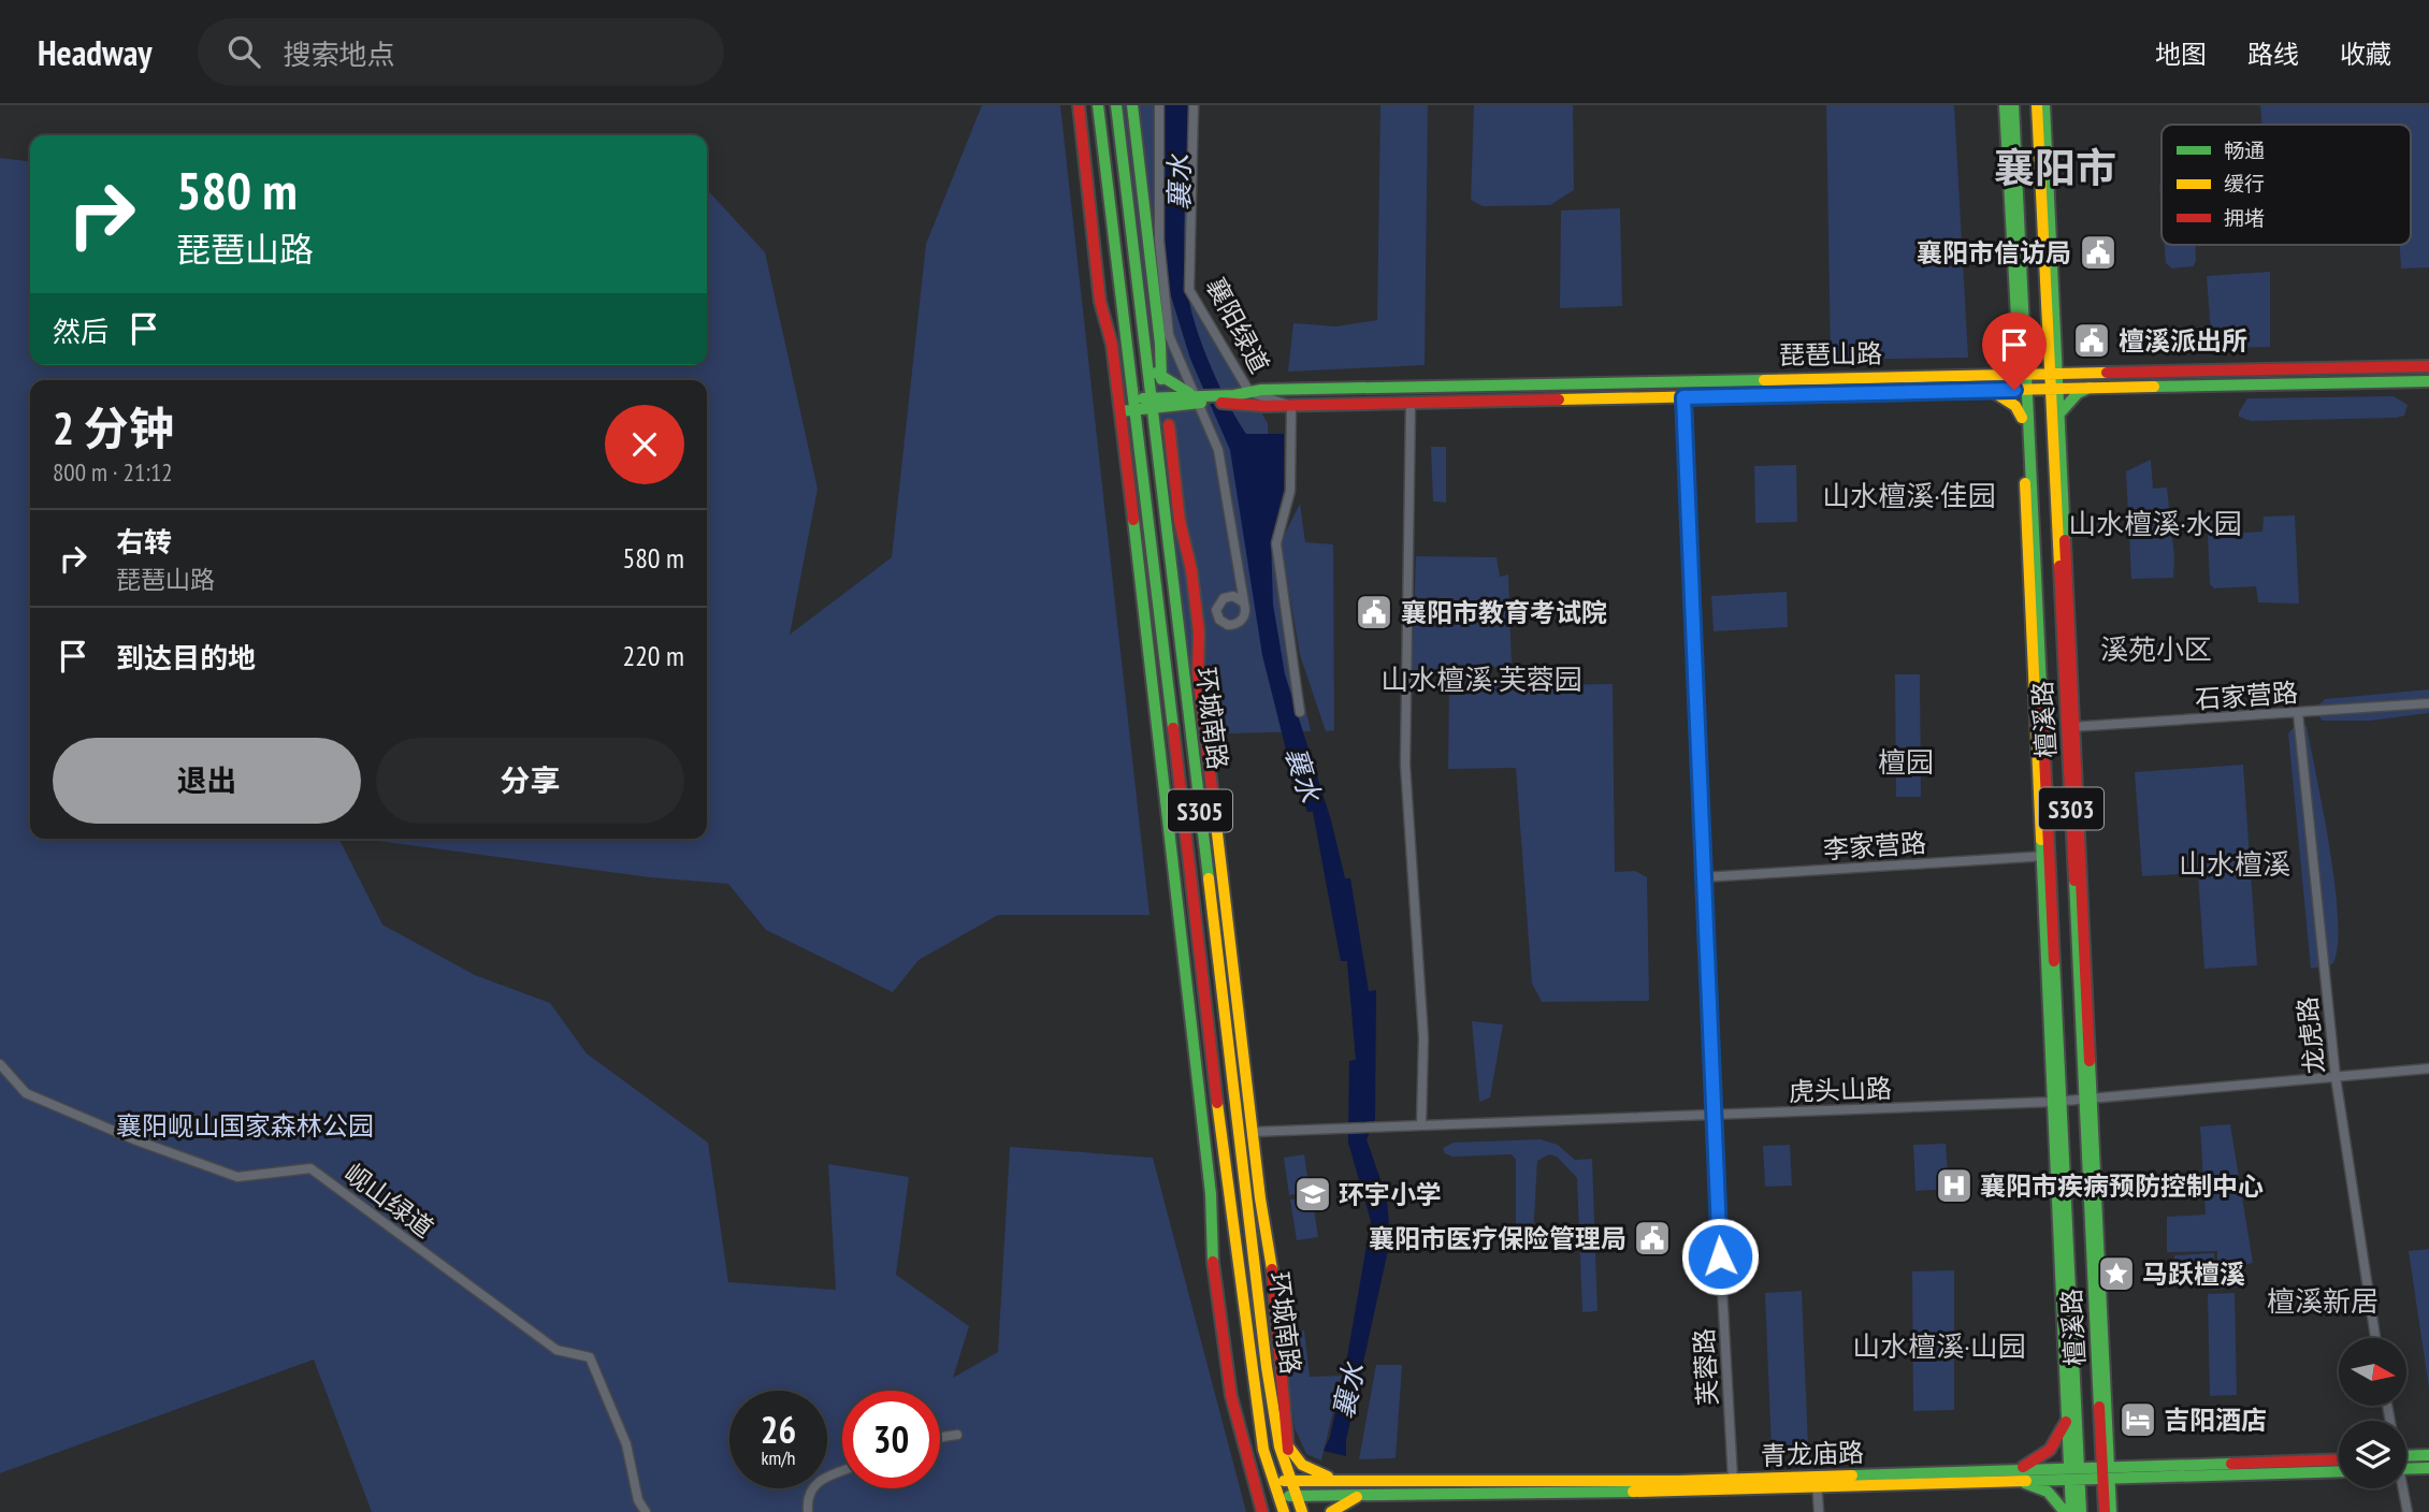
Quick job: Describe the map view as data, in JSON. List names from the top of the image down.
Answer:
{
  "streets": {
    "main road": [
      "琵琶山路",
      "环城南路",
      "檀溪路",
      "S303",
      "S305",
      "青龙庙路"
    ],
    "street": [
      "襄阳绿道",
      "石家营路",
      "李家营路",
      "龙虎路",
      "虎头山路",
      "岘山绿道",
      "芙蓉路"
    ]
  },
  "crossings": [
    ["襄阳绿道", "琵琶山路"],
    ["琵琶山路", "檀溪路"],
    ["琵琶山路", "芙蓉路"],
    ["石家营路", "檀溪路"],
    ["石家营路", "龙虎路"],
    ["环城南路", "青龙庙路"],
    ["檀溪路", "李家营路"],
    ["檀溪路", "虎头山路"],
    ["檀溪路", "青龙庙路"],
    ["李家营路", "芙蓉路"],
    ["龙虎路", "虎头山路"],
    ["虎头山路", "芙蓉路"],
    ["芙蓉路", "青龙庙路"]
  ],
  "districts": [
    "襄阳市",
    "山水檀溪·佳园",
    "山水檀溪·水园",
    "溪苑小区",
    "山水檀溪·芙蓉园",
    "檀园",
    "山水檀溪",
    "檀溪新居",
    "山水檀溪·山园"
  ],
  "water": ["襄水"],
  "parks": ["襄阳岘山国家森林公园"],
  "places": {
    "public building": [
      "襄阳市信访局",
      "檀溪派出所",
      "襄阳市教育考试院",
      "襄阳市医疗保险管理局"
    ],
    "hospital": ["襄阳市疾病预防控制中心"],
    "school or university": ["环宇小学"],
    "place": ["马跃檀溪"],
    "hotel": ["吉阳酒店"]
  },
  "legend": ["畅通", "缓行", "拥堵"],
  "north": "right",
  "page": {
    "header": "Headway",
    "search": "搜索地点",
    "nav": ["地图", "路线", "收藏"],
    "turn": ["580 m", "琵琶山路"],
    "then": "然后",
    "heading": ["2 分钟", "800 m · 21:12"],
    "list": [
      {
        "name": "右转",
        "note": "琵琶山路",
        "value": "580 m"
      },
      {
        "name": "到达目的地",
        "value": "220 m"
      }
    ],
    "buttons": ["退出", "分享"],
    "speed": "26 km/h",
    "limit": "30"
  }
}
